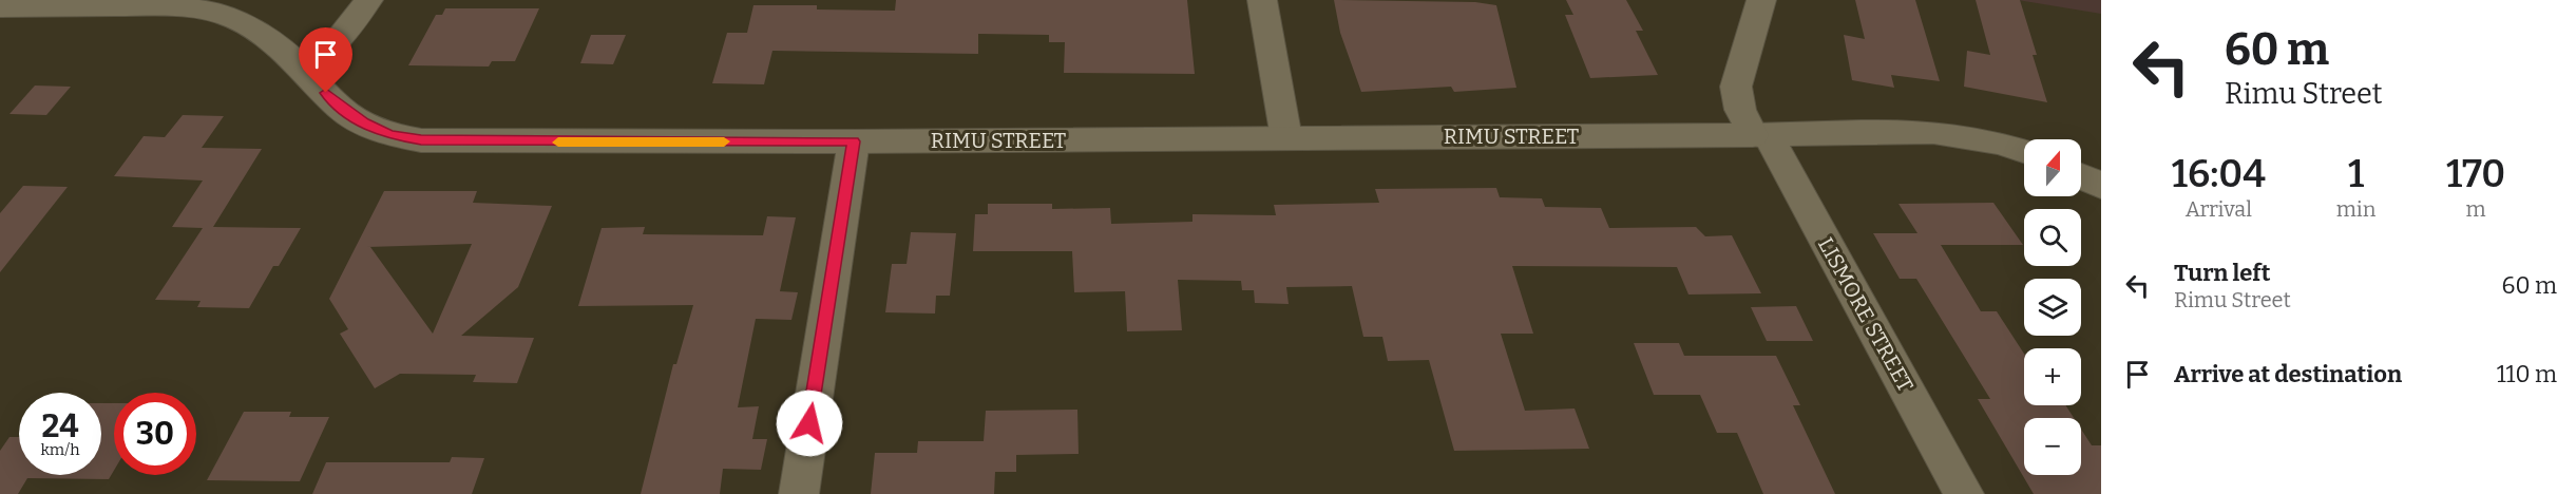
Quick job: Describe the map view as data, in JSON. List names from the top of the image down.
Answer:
{
  "streets": {
    "street": ["RIMU STREET", "LISMORE STREET"]
  },
  "crossings": [
    ["RIMU STREET", "LISMORE STREET"]
  ],
  "north": "top",
  "page": {
    "turn": ["60 m", "Rimu Street"],
    "eta": [
      "16:04",
      "Arrival",
      "1",
      "min",
      "170",
      "m"
    ],
    "map_buttons": ["+", "−"],
    "list": [
      {
        "name": "Turn left",
        "note": "Rimu Street",
        "value": "60 m"
      },
      {
        "name": "Arrive at destination",
        "value": "110 m"
      }
    ],
    "speed": "24 km/h",
    "limit": "30"
  }
}
